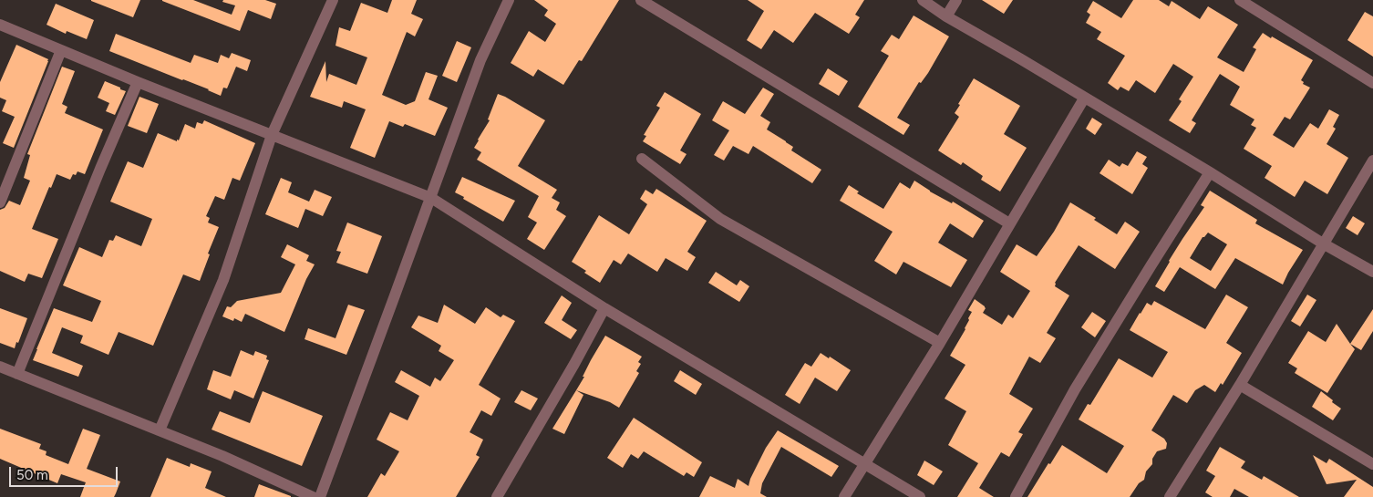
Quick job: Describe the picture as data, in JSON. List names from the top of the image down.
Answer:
{
  "scale_bar": "50 m"
}
